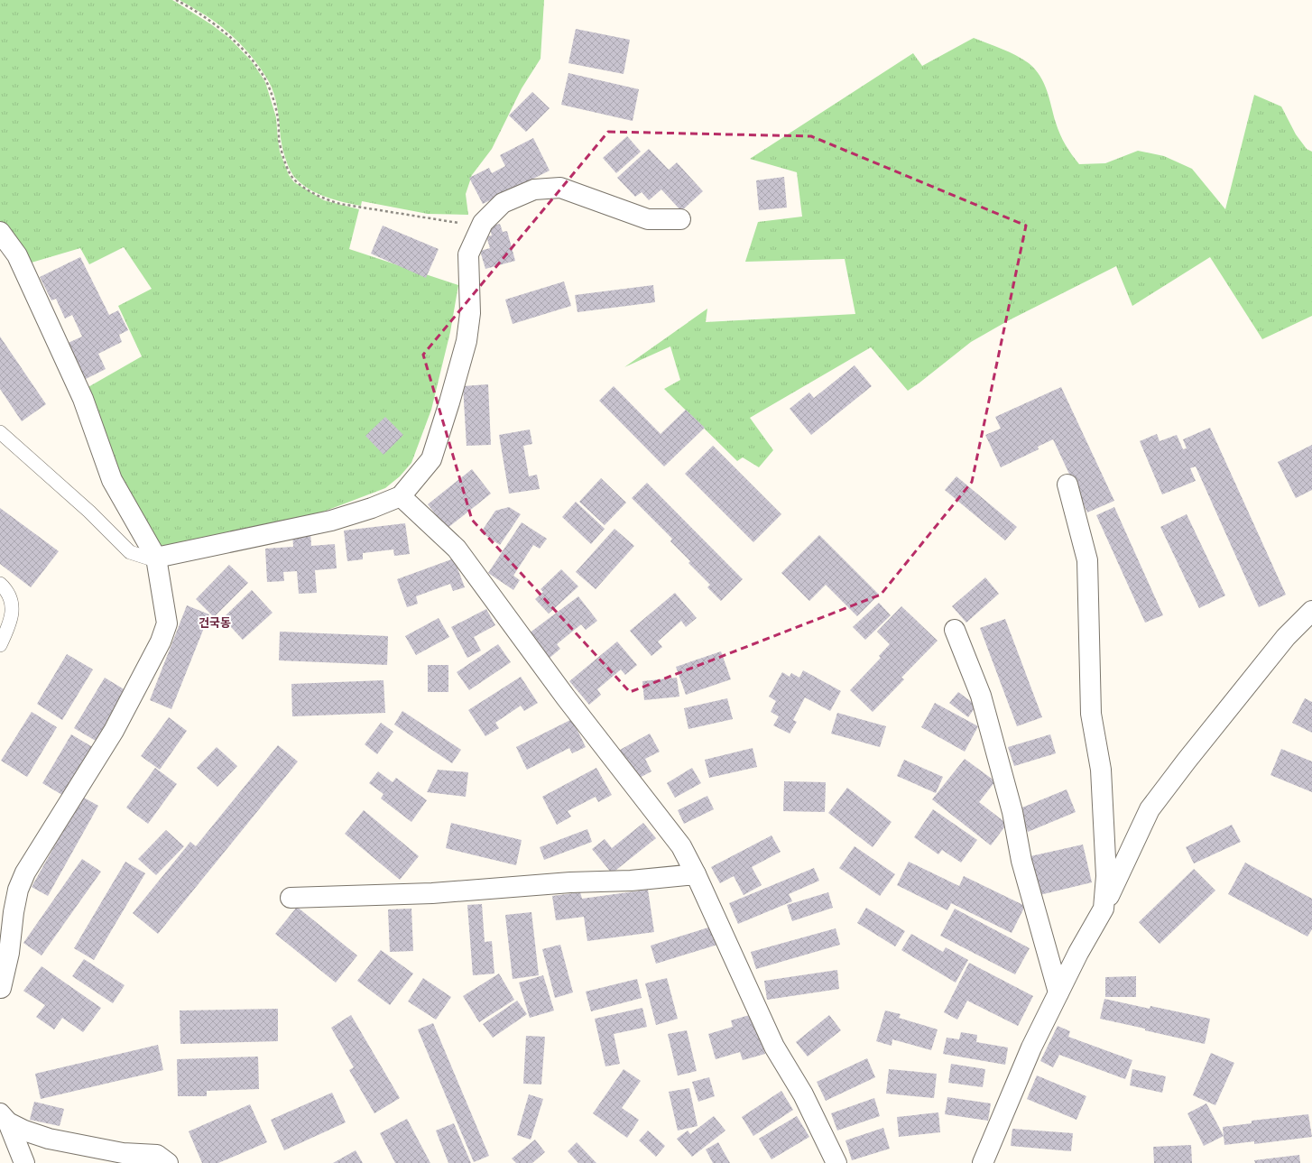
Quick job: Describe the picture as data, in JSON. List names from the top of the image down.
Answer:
{
  "districts": ["건국동"]
}
